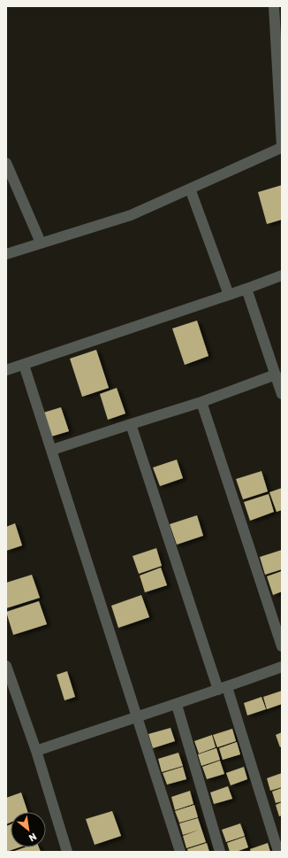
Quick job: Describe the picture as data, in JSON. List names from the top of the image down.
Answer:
{
  "north": "bottom right"
}
